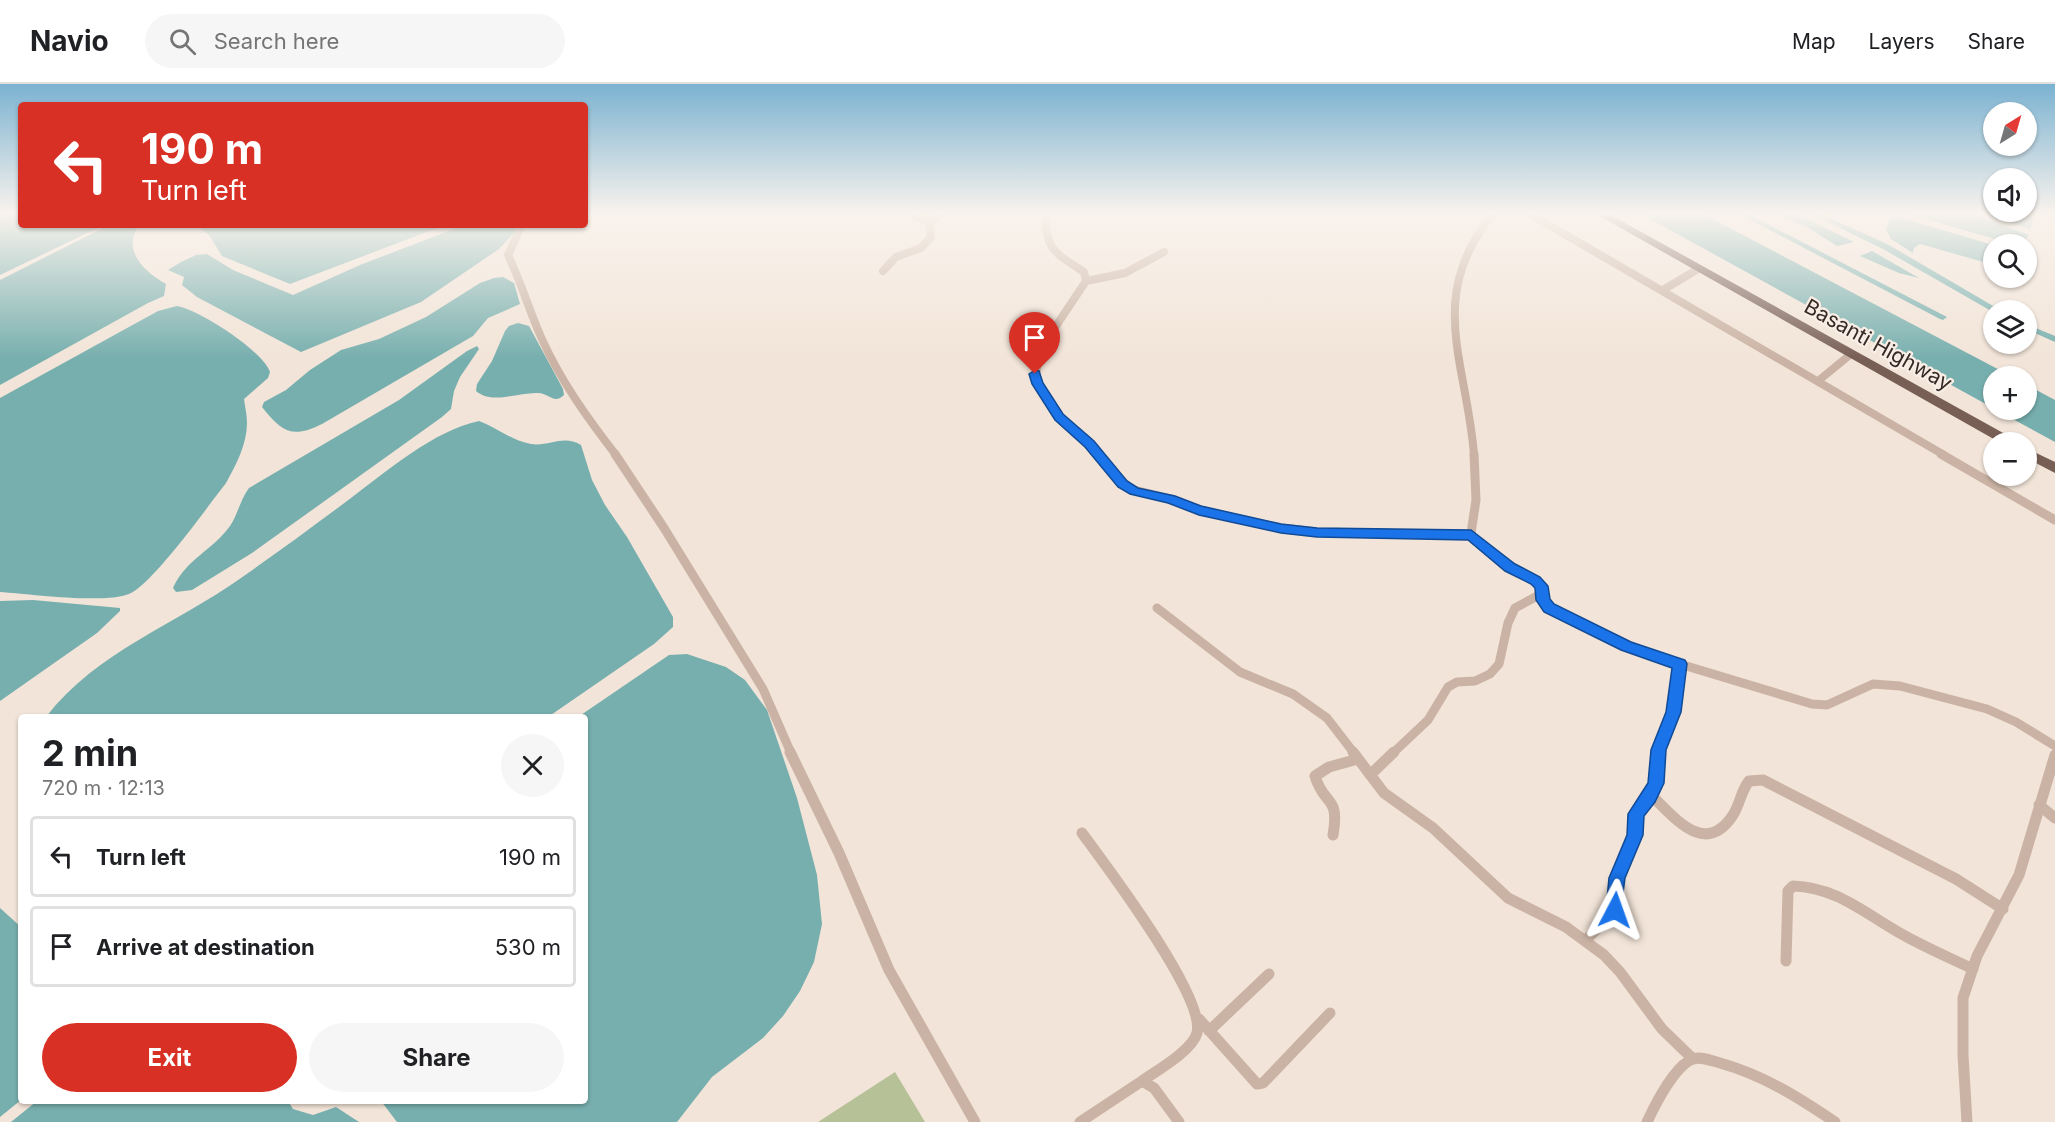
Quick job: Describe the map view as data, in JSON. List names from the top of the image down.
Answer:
{
  "streets": {
    "main road": ["Basanti Highway"]
  },
  "north": "top right",
  "page": {
    "header": "Navio",
    "search": "Search here",
    "nav": ["Map", "Layers", "Share"],
    "map_buttons": ["+", "−"],
    "turn": ["190 m", "Turn left"],
    "heading": ["2 min", "720 m · 12:13"],
    "list": [
      {
        "name": "Turn left",
        "value": "190 m"
      },
      {
        "name": "Arrive at destination",
        "value": "530 m"
      }
    ],
    "buttons": ["Exit", "Share"]
  }
}
